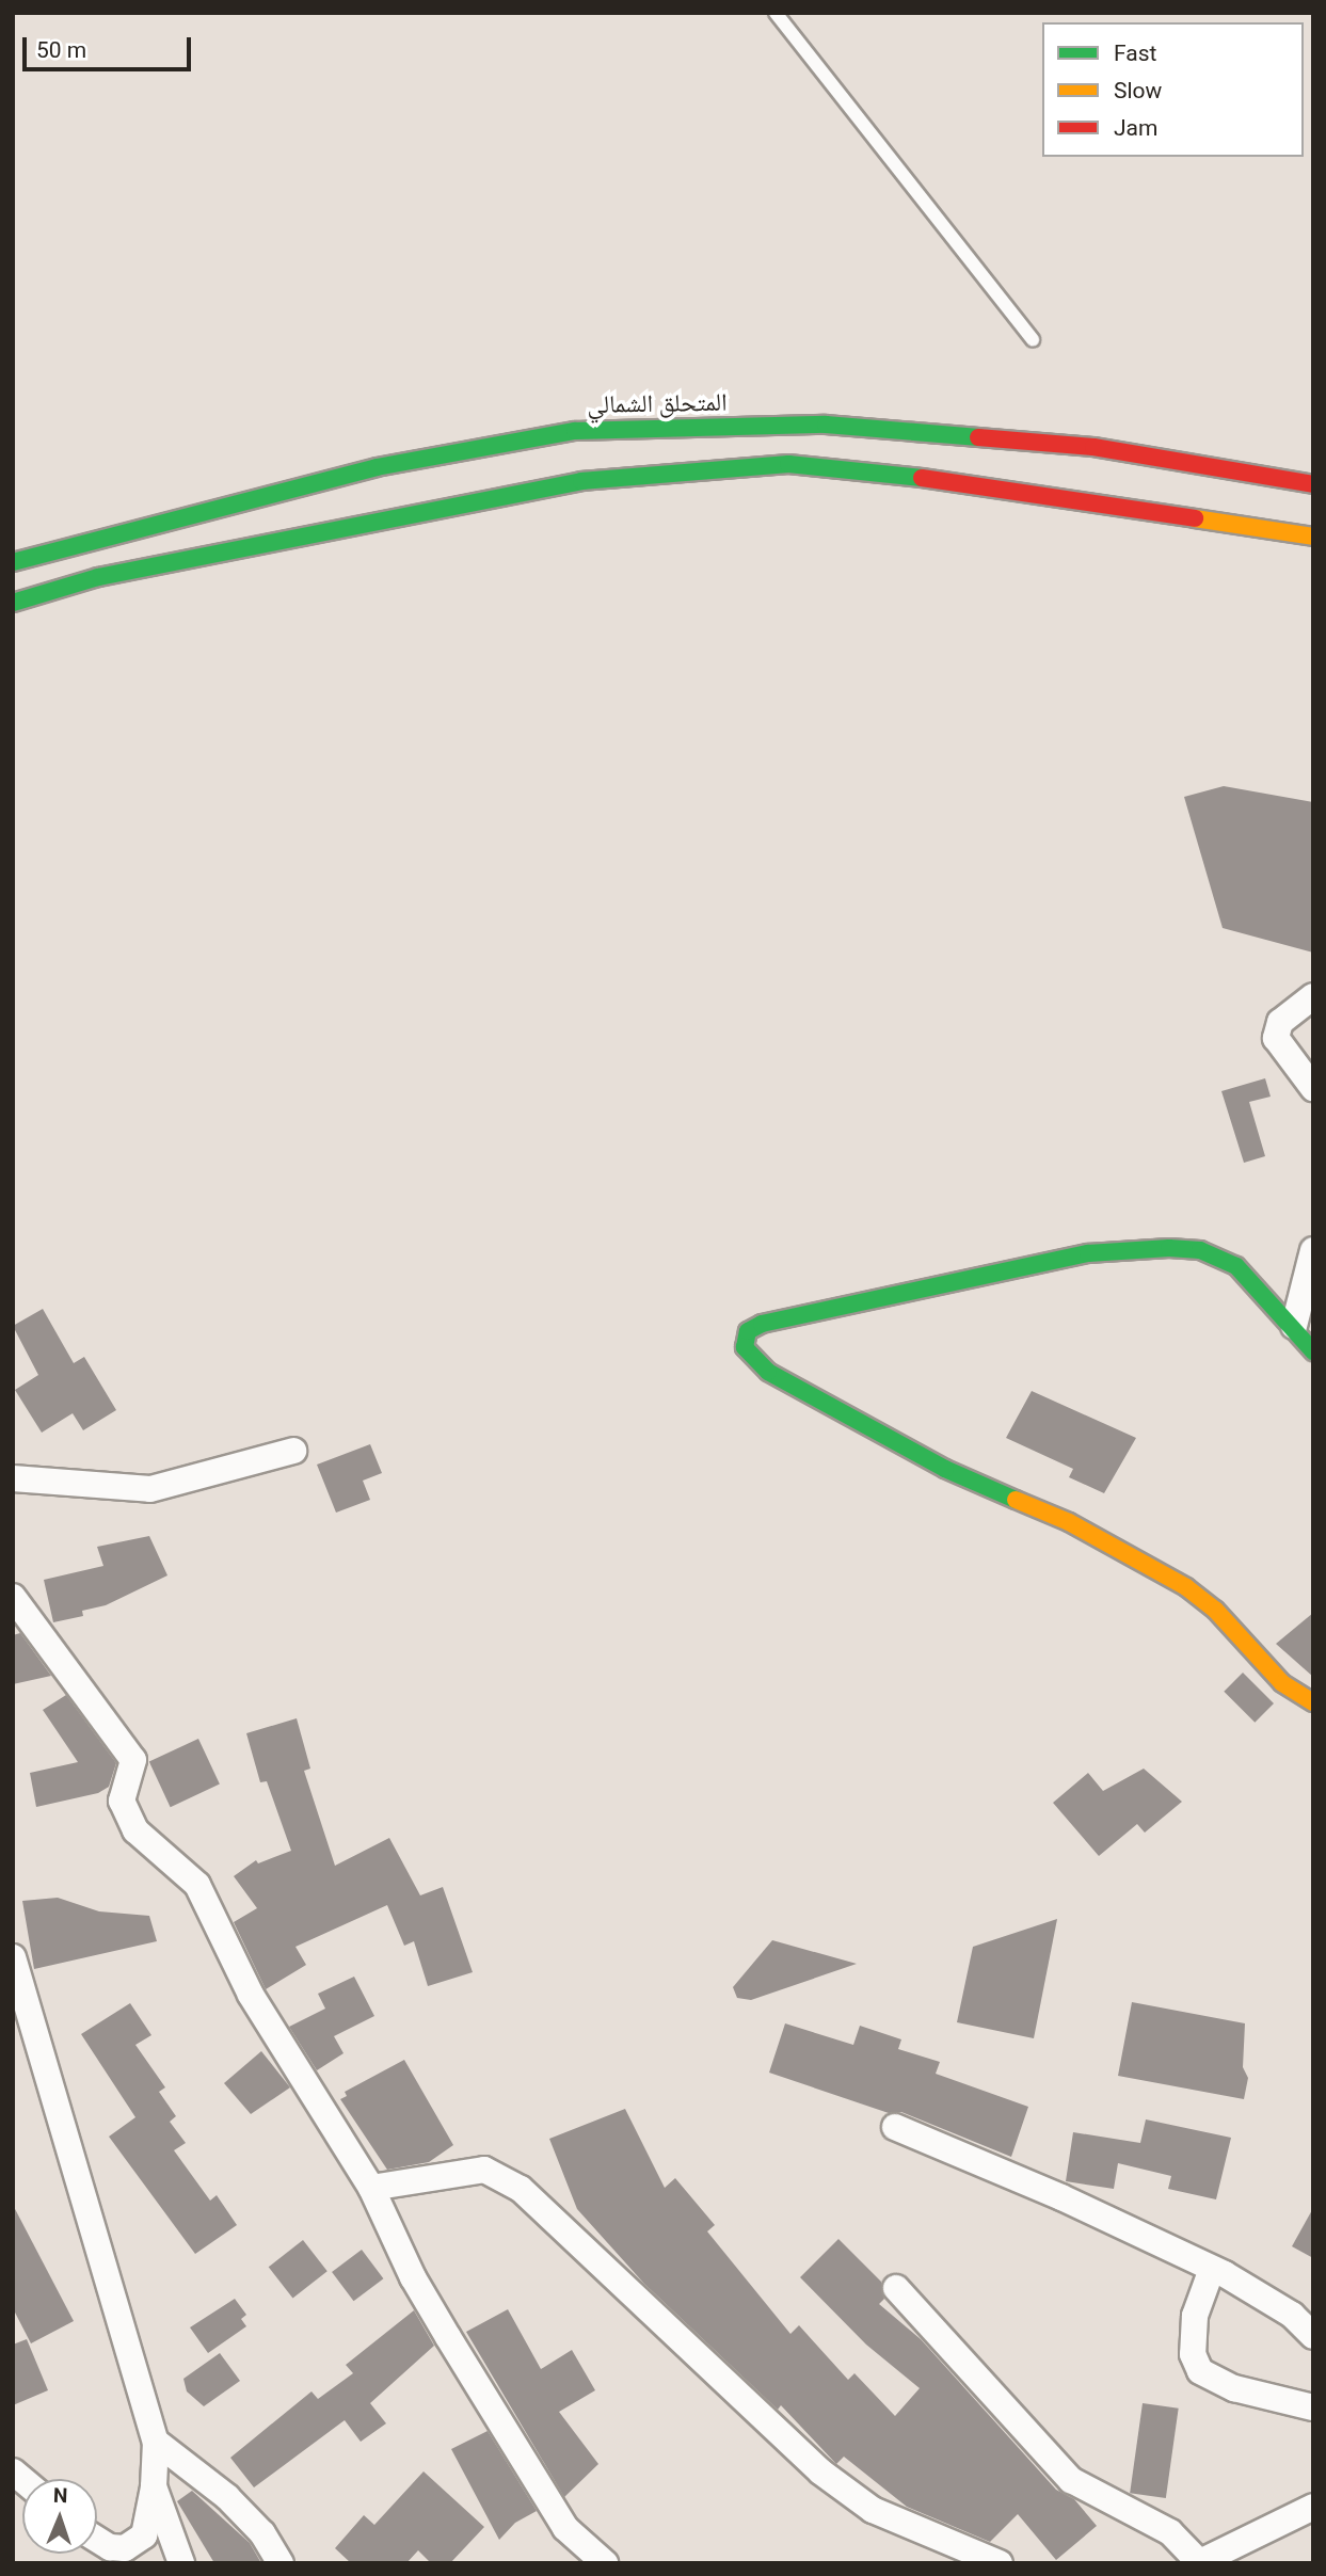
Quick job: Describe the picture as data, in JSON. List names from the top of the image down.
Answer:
{
  "streets": {
    "main road": ["المتحلق الشمالي"]
  },
  "legend": ["Fast", "Slow", "Jam"],
  "scale_bar": "50 m",
  "north": "top"
}
